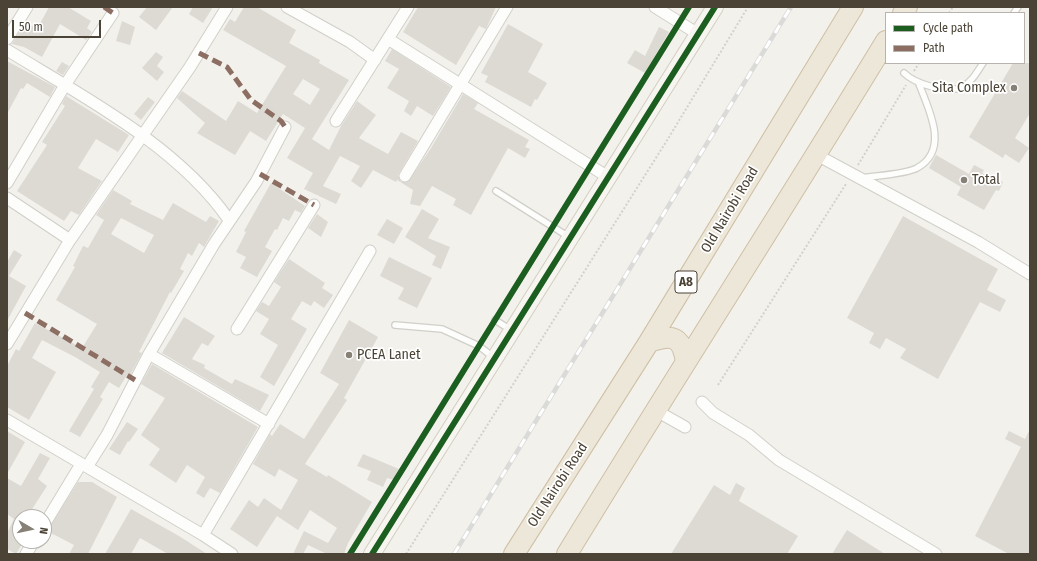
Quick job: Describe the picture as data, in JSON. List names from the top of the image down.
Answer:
{
  "streets": {
    "highway": ["Old Nairobi Road", "A8"]
  },
  "places": ["Sita Complex", "Total", "PCEA Lanet"],
  "legend": ["Cycle path", "Path"],
  "scale_bar": "50 m",
  "north": "right"
}
